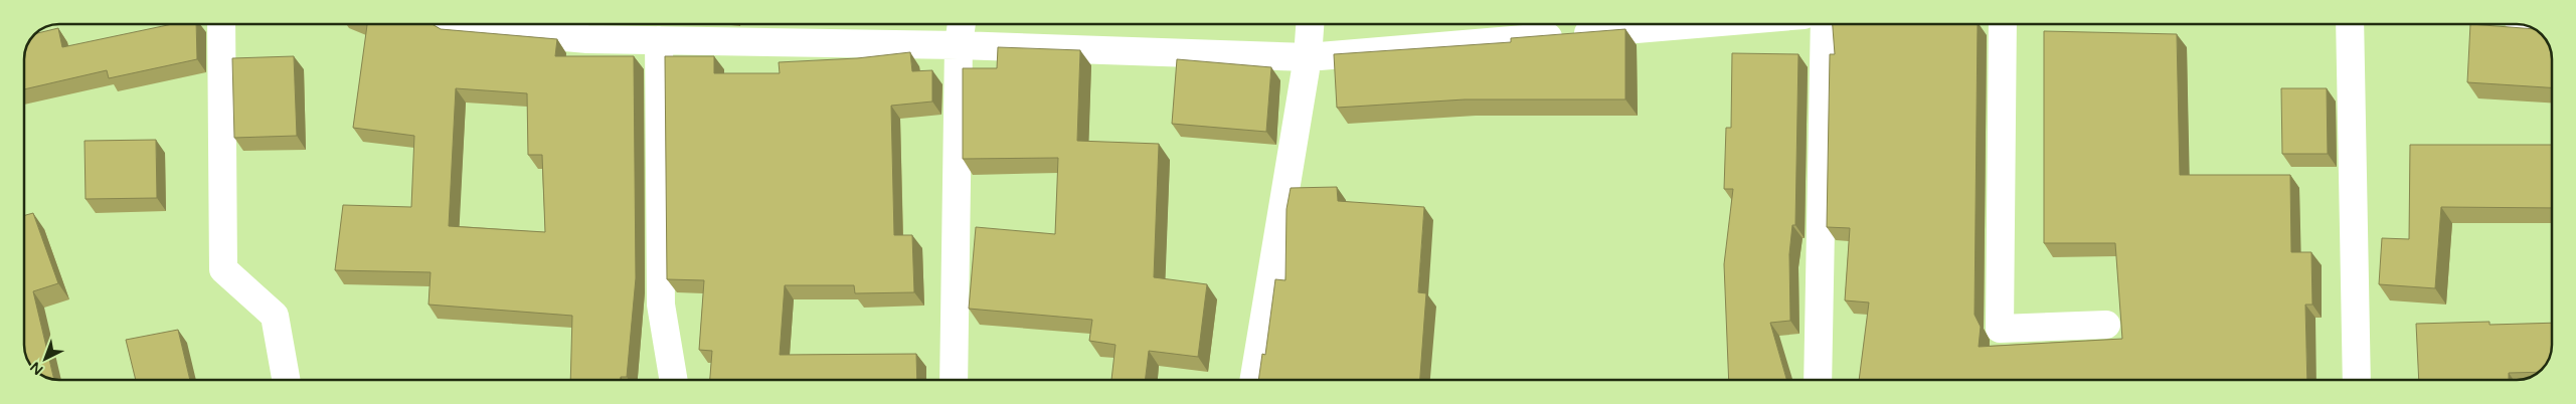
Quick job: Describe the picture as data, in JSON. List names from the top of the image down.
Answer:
{
  "north": "bottom left"
}
